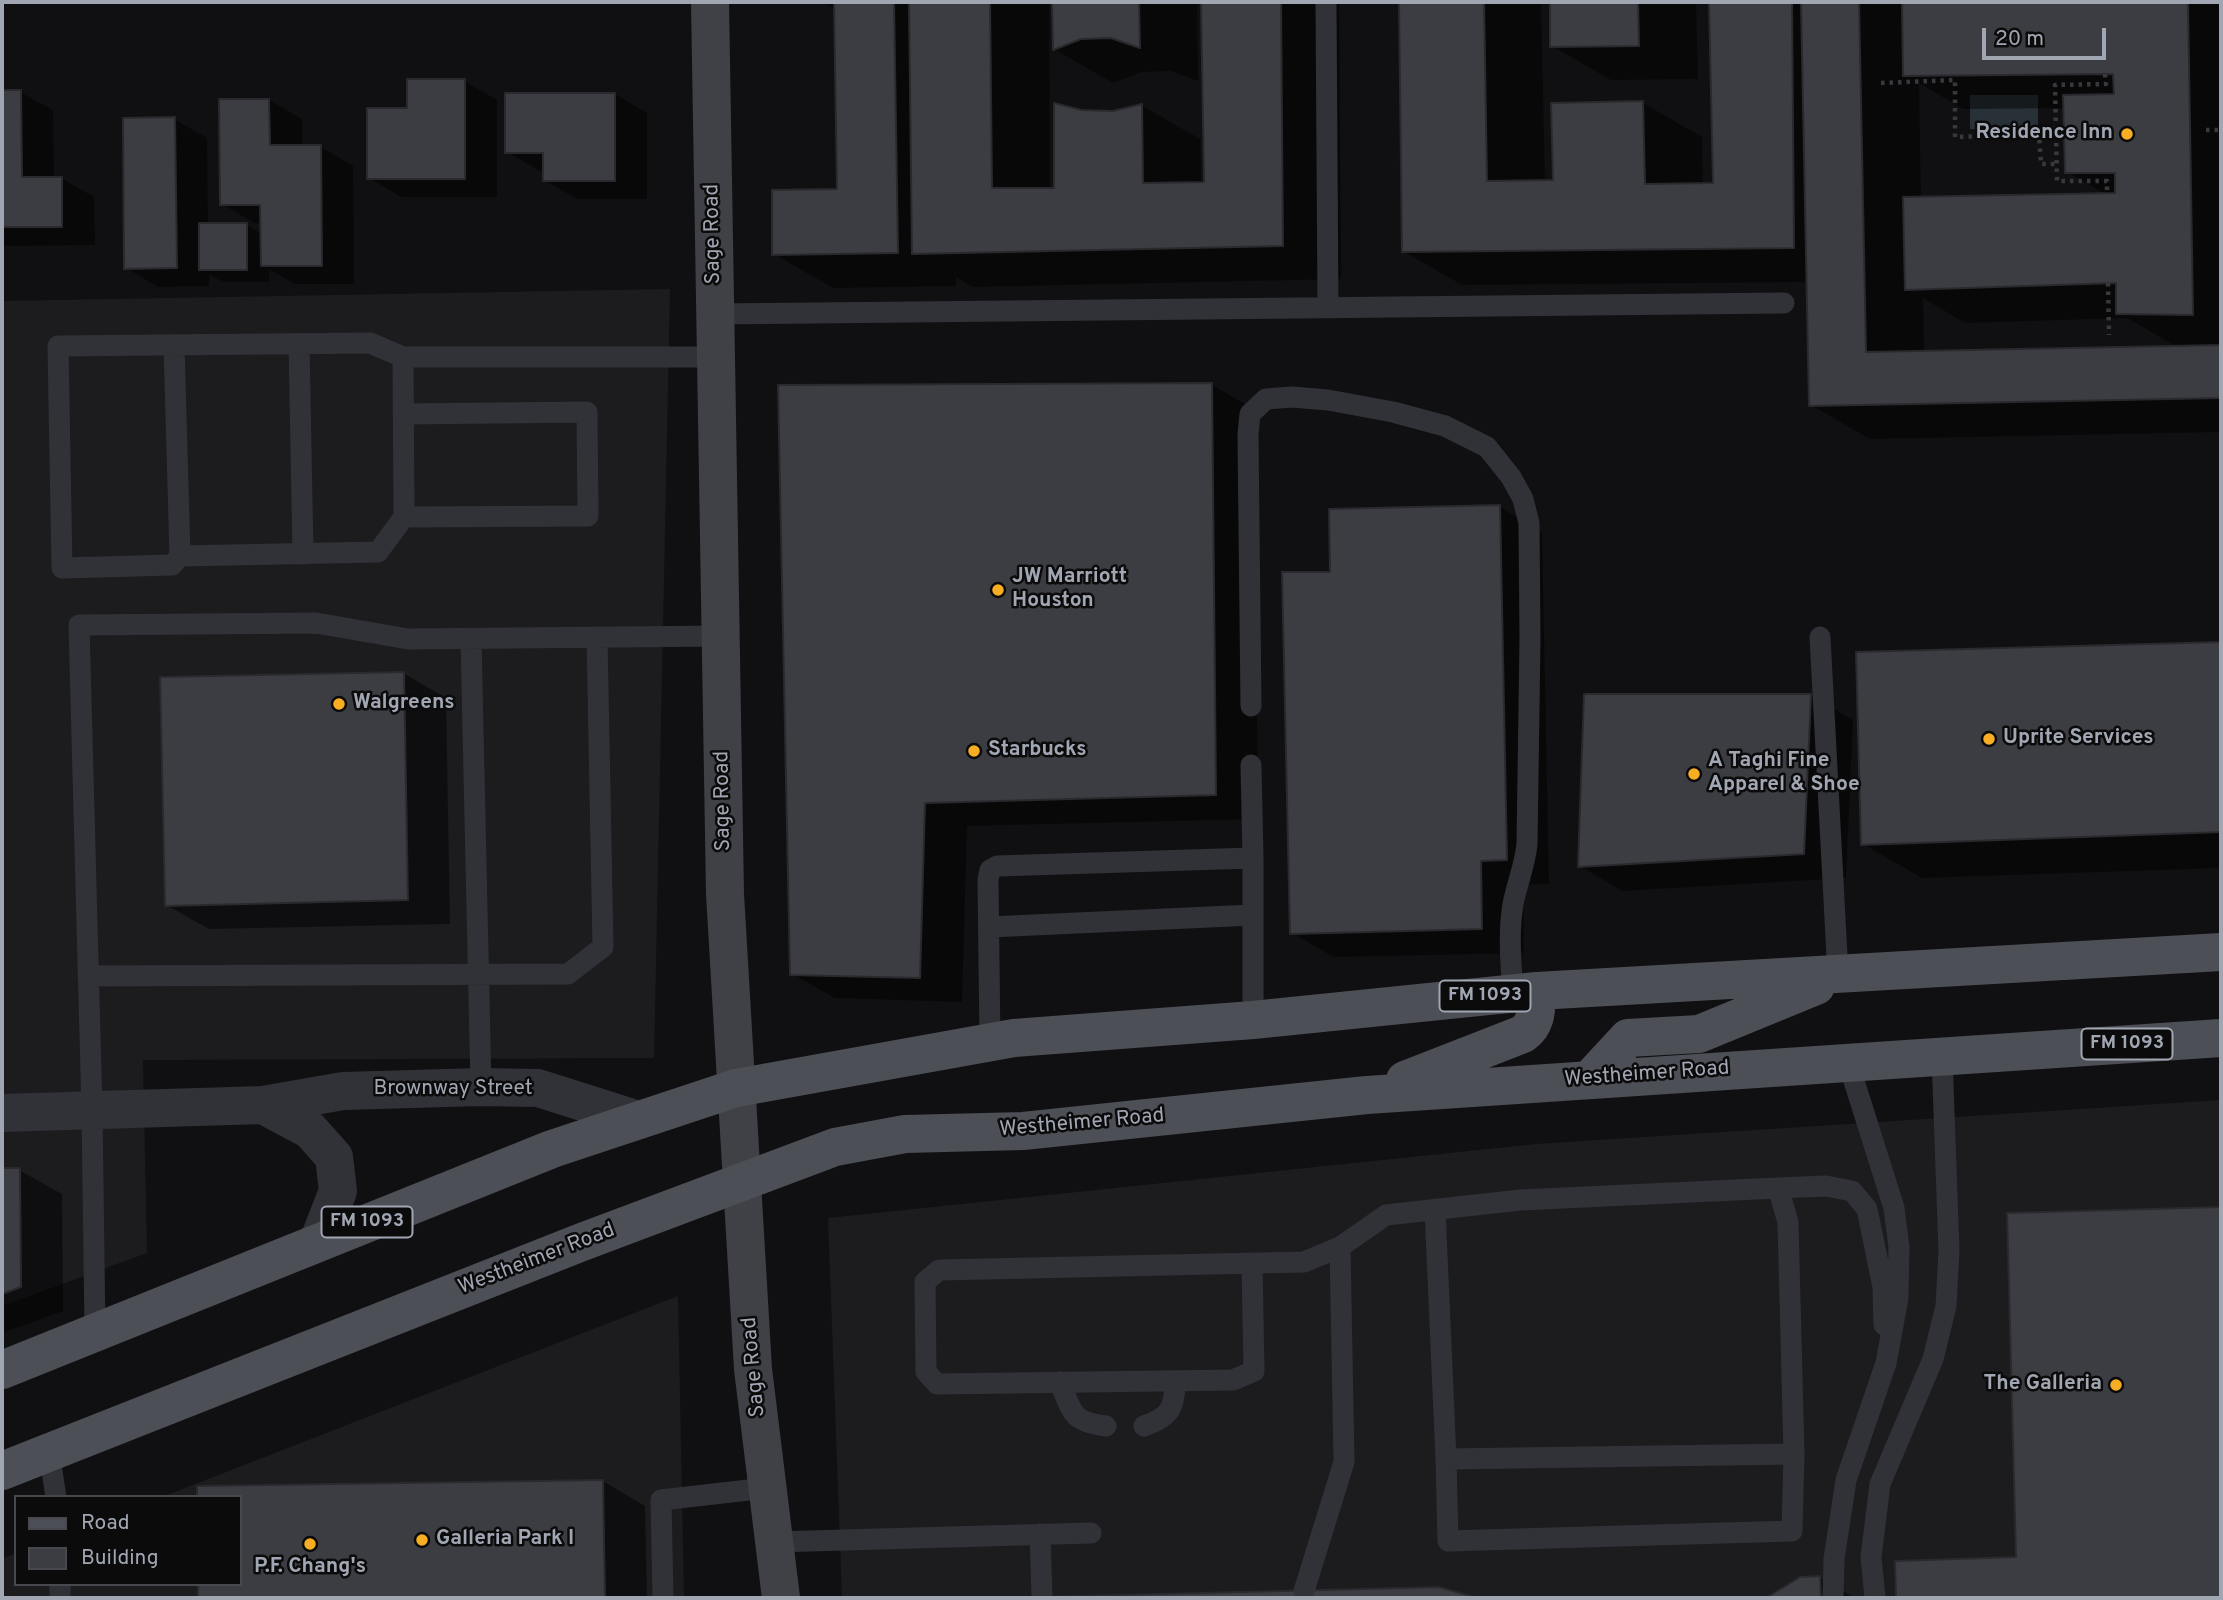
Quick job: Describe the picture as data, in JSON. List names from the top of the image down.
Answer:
{
  "streets": {
    "main road": ["Sage Road", "FM 1093", "Westheimer Road"],
    "street": ["Brownway Street"]
  },
  "crossings": [
    ["Sage Road", "FM 1093"],
    ["Sage Road", "Westheimer Road"],
    ["FM 1093", "Brownway Street"]
  ],
  "places": [
    "Residence Inn",
    "JW Marriott Houston",
    "Walgreens",
    "Uprite Services",
    "Starbucks",
    "A Taghi Fine Apparel & Shoe",
    "The Galleria",
    "Galleria Park I",
    "P.F. Chang's"
  ],
  "legend": ["Road", "Building"],
  "scale_bar": "20 m"
}
